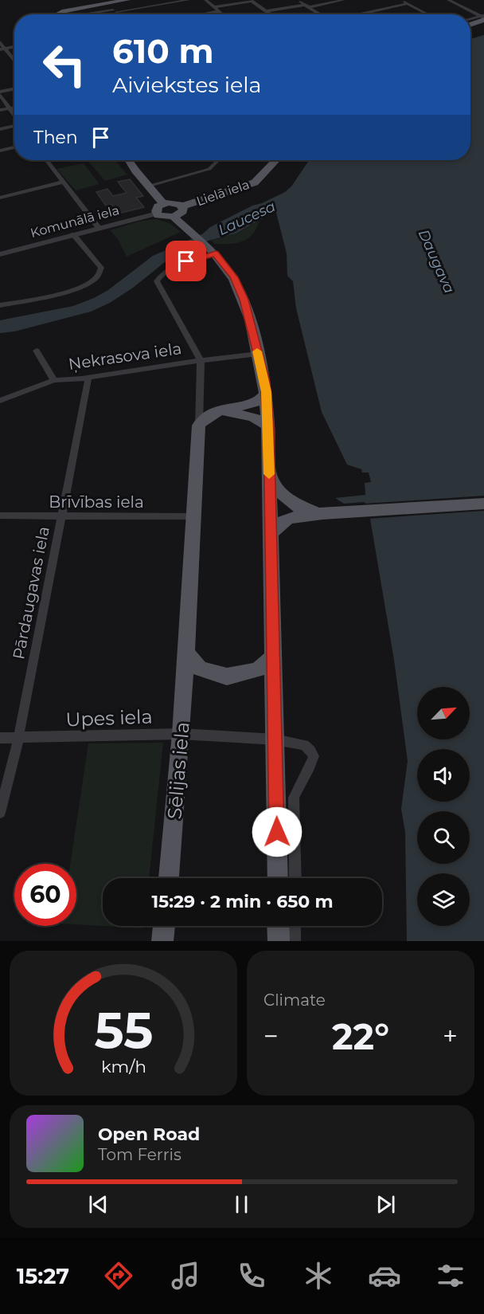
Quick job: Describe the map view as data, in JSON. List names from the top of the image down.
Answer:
{
  "streets": {
    "main road": ["Lielā iela", "Sēlijas iela"],
    "street": [
      "Komunālā iela",
      "Ņekrasova iela",
      "Brīvības iela",
      "Pārdaugavas iela",
      "Upes iela"
    ]
  },
  "crossings": [
    ["Ņekrasova iela", "Pārdaugavas iela"],
    ["Ņekrasova iela", "Sēlijas iela"],
    ["Brīvības iela", "Pārdaugavas iela"],
    ["Brīvības iela", "Sēlijas iela"],
    ["Pārdaugavas iela", "Upes iela"],
    ["Upes iela", "Sēlijas iela"]
  ],
  "water": ["Laucesa", "Daugava"],
  "north": "top right",
  "page": {
    "turn": ["610 m", "Aiviekstes iela"],
    "then": "Then",
    "limit": "60",
    "trip": "15:29 · 2 min · 650 m",
    "tile": "Climate",
    "heat": ["−", "22°", "+"],
    "song": ["Open Road", "Tom Ferris"],
    "tabs": "15:27",
    "gauge": ["55", "km/h"]
  }
}
